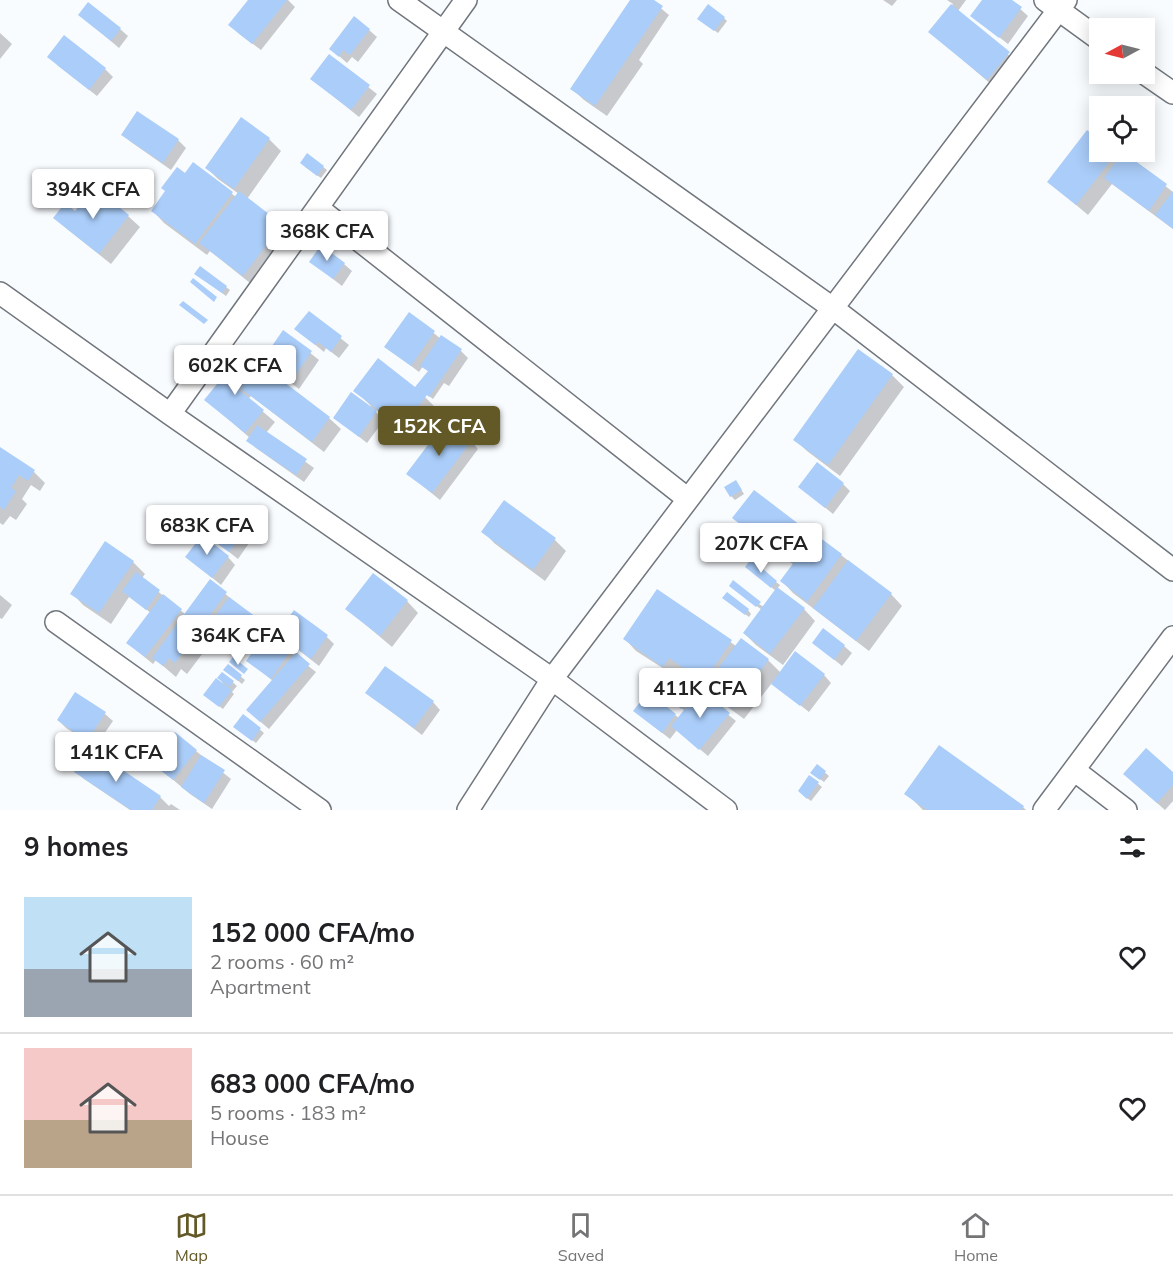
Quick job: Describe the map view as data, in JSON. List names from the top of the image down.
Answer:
{
  "north": "left",
  "page": {
    "price": [
      "394K CFA",
      "368K CFA",
      "602K CFA",
      "152K CFA",
      "683K CFA",
      "207K CFA",
      "364K CFA",
      "411K CFA",
      "141K CFA"
    ],
    "heading": "9 homes",
    "list": [
      {
        "name": "152 000 CFA/mo",
        "note": "2 rooms · 60 m² · Apartment"
      },
      {
        "name": "683 000 CFA/mo",
        "note": "5 rooms · 183 m² · House"
      }
    ],
    "tabs": ["Map", "Saved", "Home"]
  }
}
